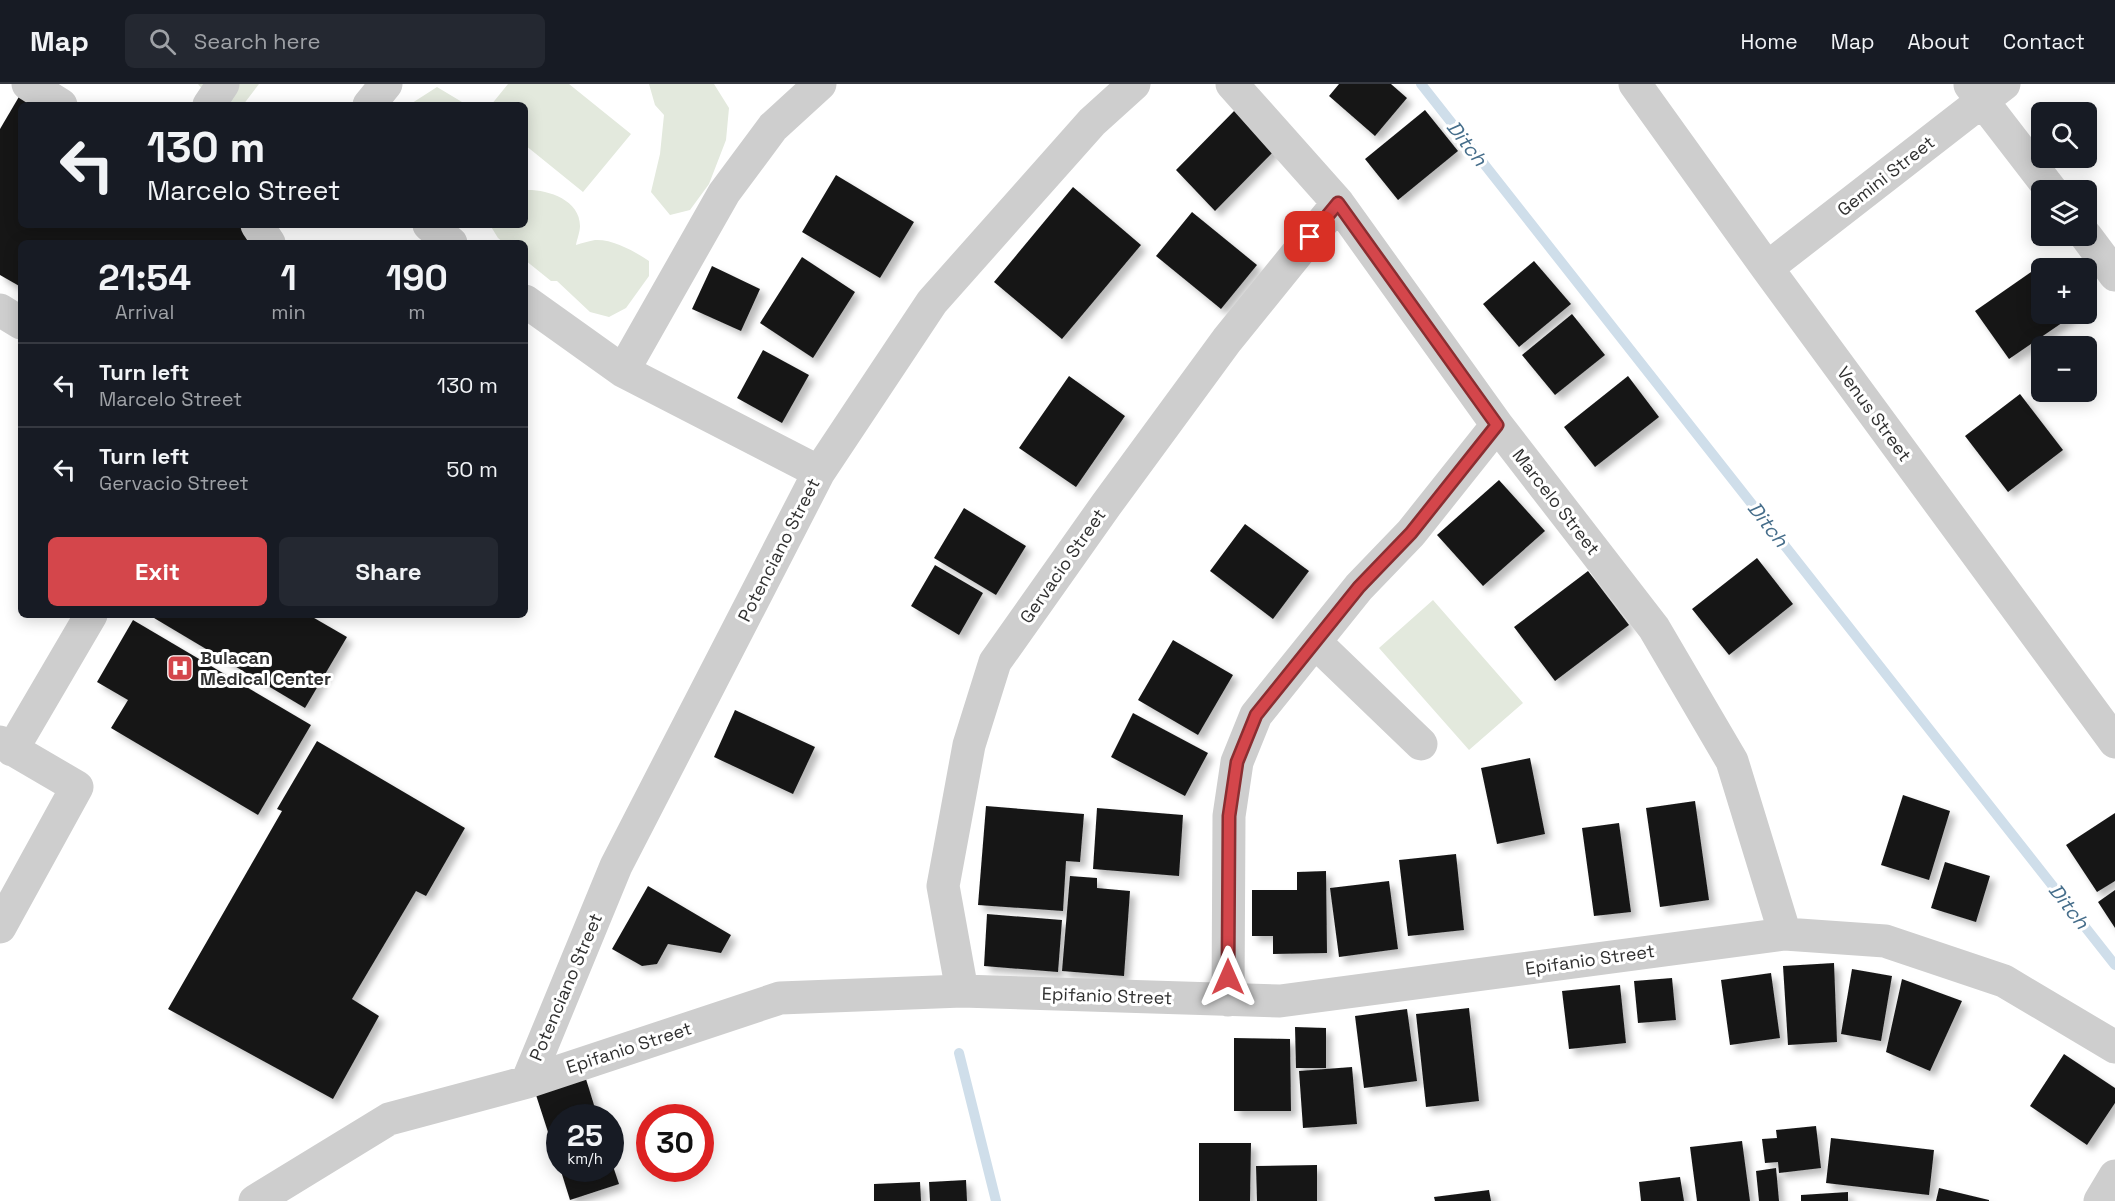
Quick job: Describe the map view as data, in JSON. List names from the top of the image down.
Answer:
{
  "streets": {
    "street": [
      "Gemini Street",
      "Venus Street",
      "Marcelo Street",
      "Potenciano Street",
      "Gervacio Street",
      "Epifanio Street"
    ]
  },
  "crossings": [
    ["Gemini Street", "Venus Street"],
    ["Marcelo Street", "Gervacio Street"],
    ["Marcelo Street", "Epifanio Street"],
    ["Potenciano Street", "Epifanio Street"],
    ["Gervacio Street", "Epifanio Street"]
  ],
  "water": ["Ditch"],
  "places": {
    "hospital": ["Bulacan Medical Center"]
  },
  "page": {
    "header": "Map",
    "search": "Search here",
    "nav": [
      "Home",
      "Map",
      "About",
      "Contact"
    ],
    "map_buttons": ["+", "−"],
    "turn": ["130 m", "Marcelo Street"],
    "eta": [
      "21:54",
      "Arrival",
      "1",
      "min",
      "190",
      "m"
    ],
    "list": [
      {
        "name": "Turn left",
        "note": "Marcelo Street",
        "value": "130 m"
      },
      {
        "name": "Turn left",
        "note": "Gervacio Street",
        "value": "50 m"
      }
    ],
    "buttons": ["Exit", "Share"],
    "speed": "25 km/h",
    "limit": "30"
  }
}
